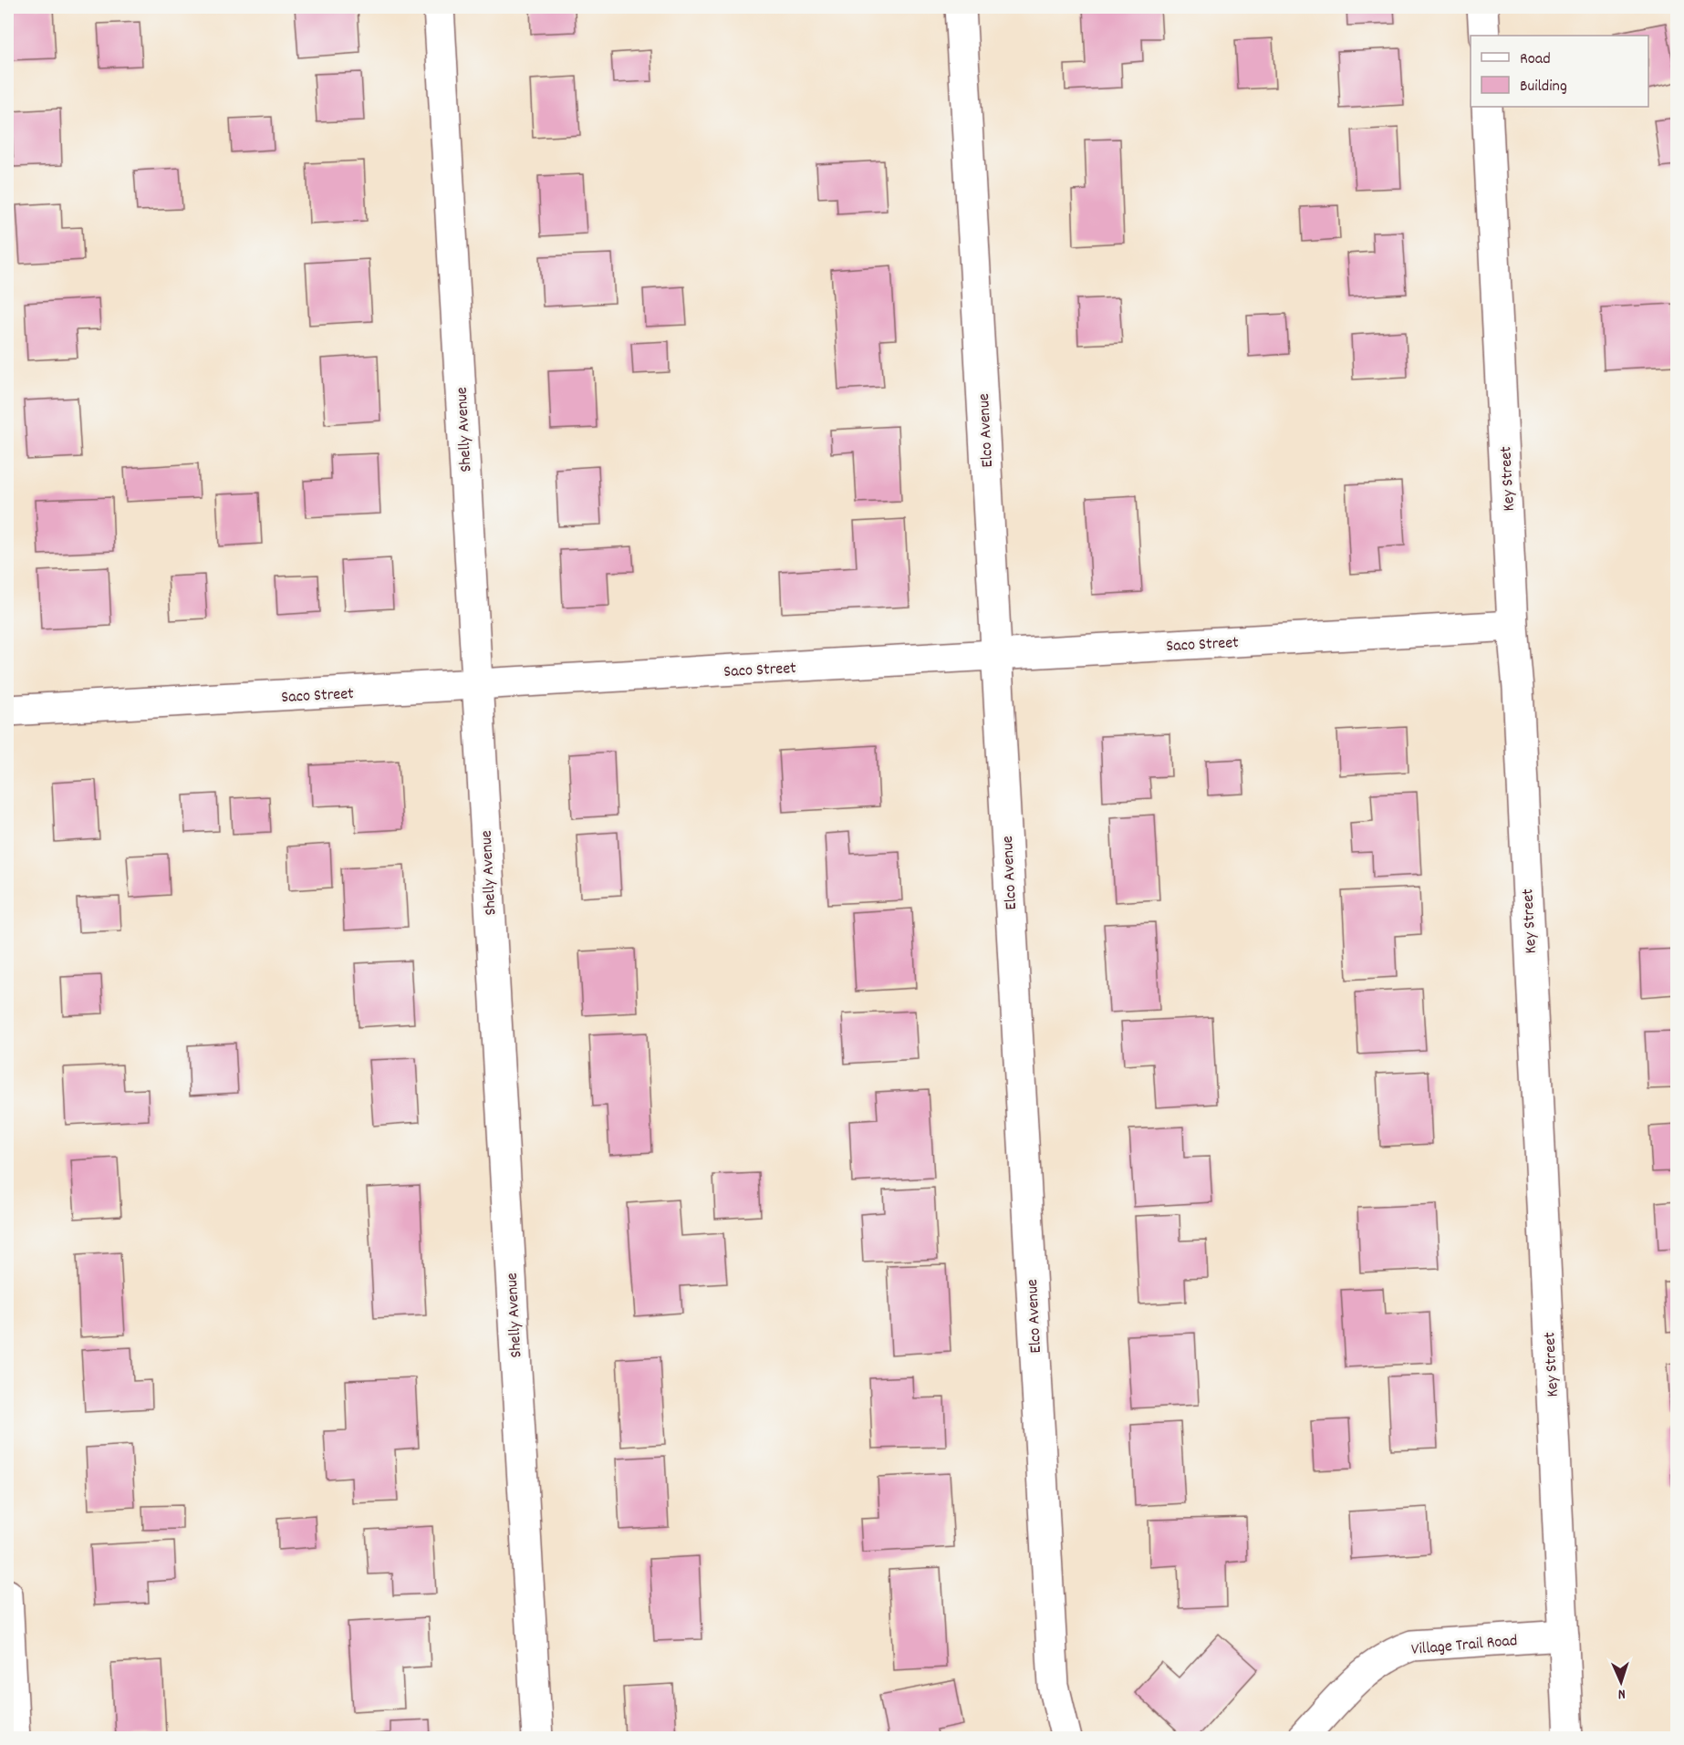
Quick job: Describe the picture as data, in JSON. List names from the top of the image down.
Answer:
{
  "streets": {
    "street": [
      "Shelly Avenue",
      "Elco Avenue",
      "Key Street",
      "Saco Street",
      "Village Trail Road"
    ]
  },
  "crossings": [
    ["Shelly Avenue", "Saco Street"],
    ["Elco Avenue", "Saco Street"],
    ["Key Street", "Saco Street"],
    ["Key Street", "Village Trail Road"]
  ],
  "legend": ["Road", "Building"],
  "north": "bottom"
}
